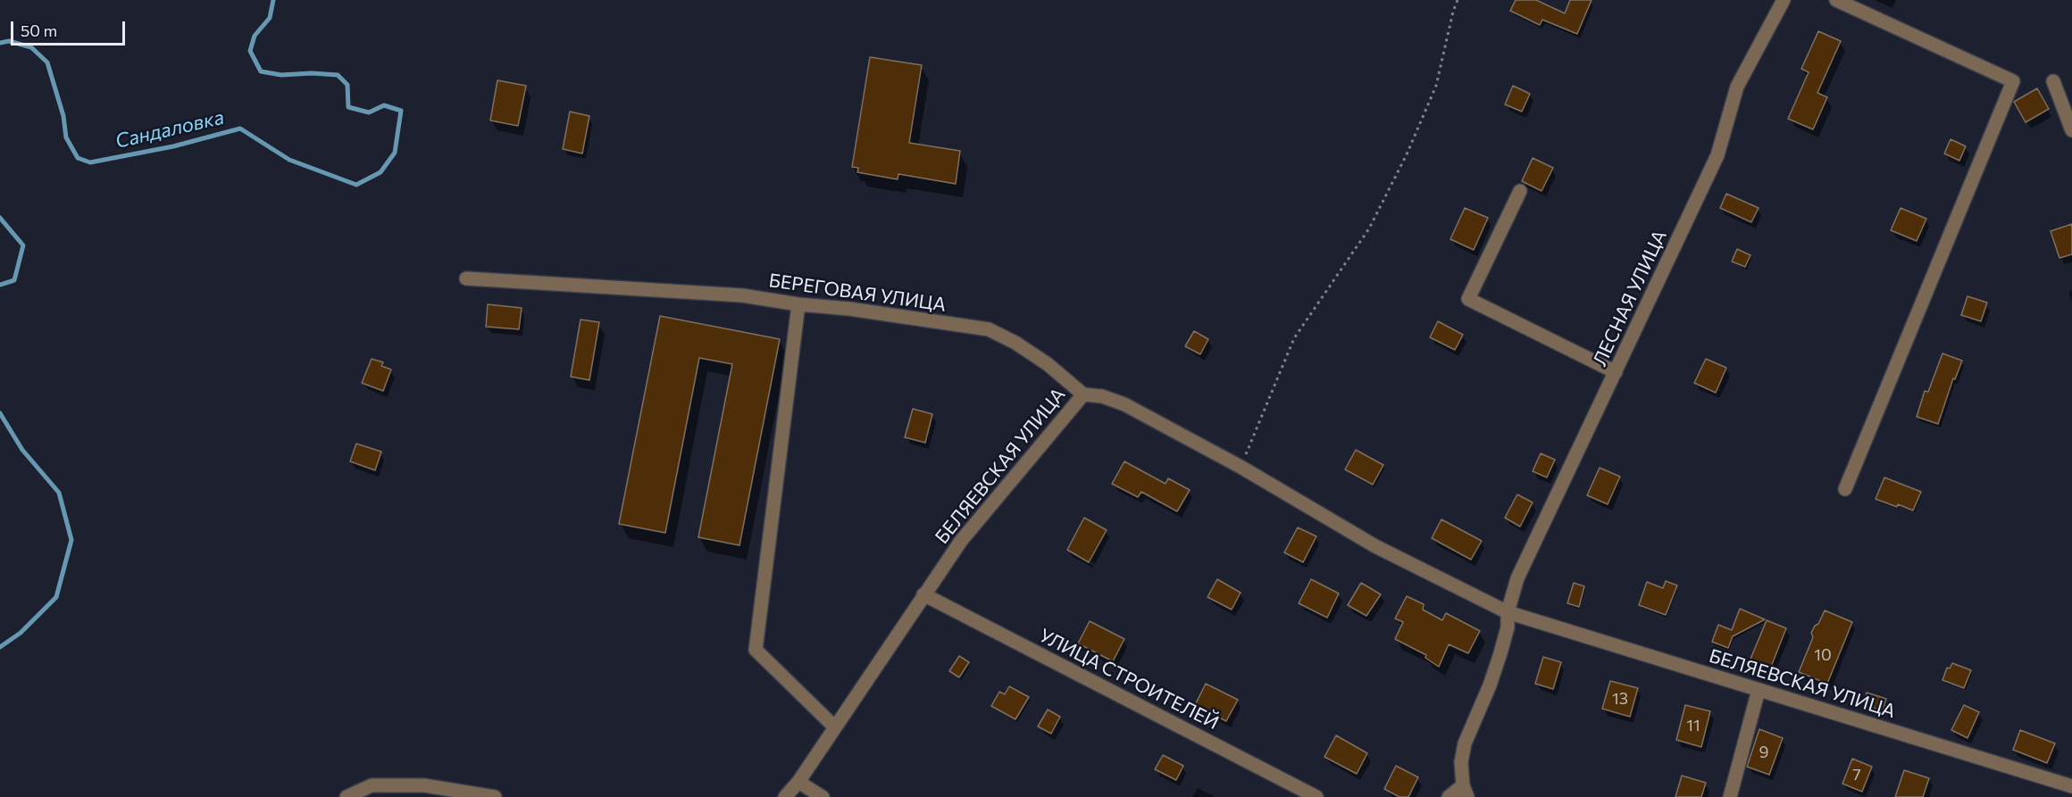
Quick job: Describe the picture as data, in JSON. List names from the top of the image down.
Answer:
{
  "streets": {
    "street": [
      "БЕРЕГОВАЯ УЛИЦА",
      "ЛЕСНАЯ УЛИЦА",
      "БЕЛЯЕВСКАЯ УЛИЦА",
      "УЛИЦА СТРОИТЕЛЕЙ"
    ]
  },
  "crossings": [
    ["БЕРЕГОВАЯ УЛИЦА", "БЕЛЯЕВСКАЯ УЛИЦА"],
    ["ЛЕСНАЯ УЛИЦА", "БЕЛЯЕВСКАЯ УЛИЦА"],
    ["БЕЛЯЕВСКАЯ УЛИЦА", "УЛИЦА СТРОИТЕЛЕЙ"]
  ],
  "water": ["Сандаловка"],
  "house_numbers": [
    "10",
    "13",
    "11",
    "9",
    "7"
  ],
  "scale_bar": "50 m"
}
